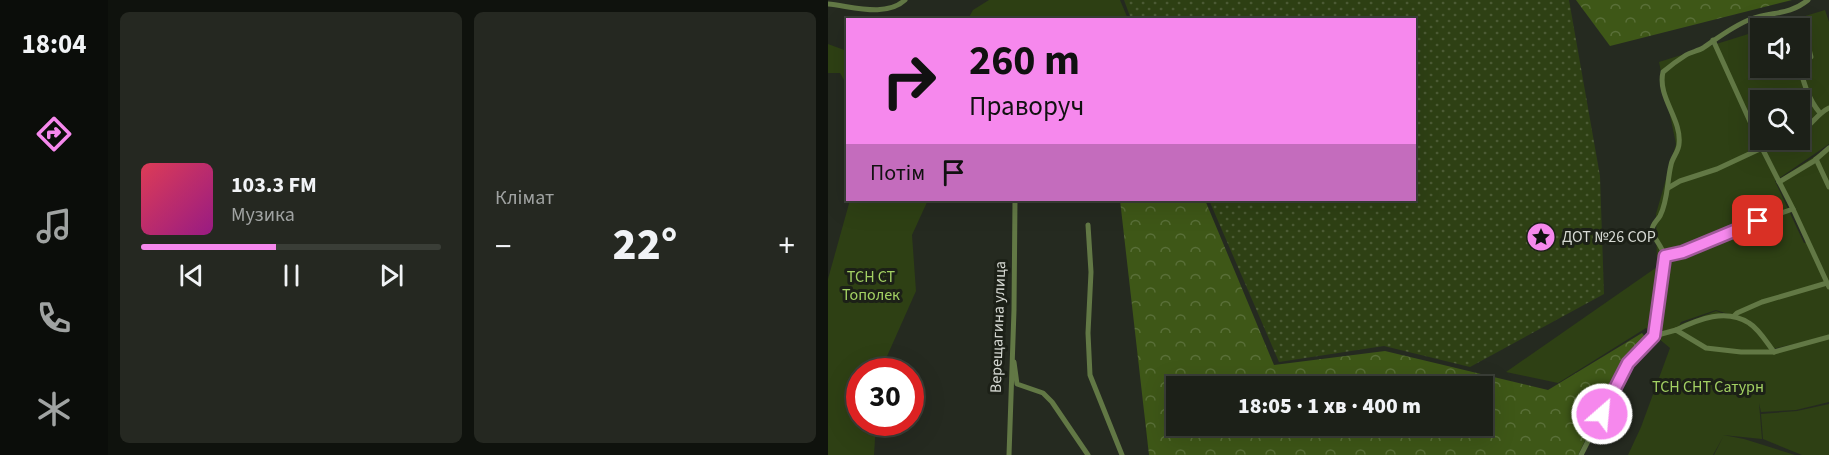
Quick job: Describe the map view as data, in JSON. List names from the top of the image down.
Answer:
{
  "streets": {
    "street": ["Верещагина улица"]
  },
  "parks": ["ТСН СТ Тополек", "ТСН СНТ Сатурн"],
  "places": {
    "place": ["ДОТ №26 СОР"]
  },
  "page": {
    "tabs": "18:04",
    "tile": "Клімат",
    "turn": ["260 m", "Праворуч"],
    "then": "Потім",
    "song": ["103.3 FM", "Музика"],
    "heat": ["−", "22°", "+"],
    "limit": "30",
    "trip": "18:05 · 1 хв · 400 m"
  }
}
